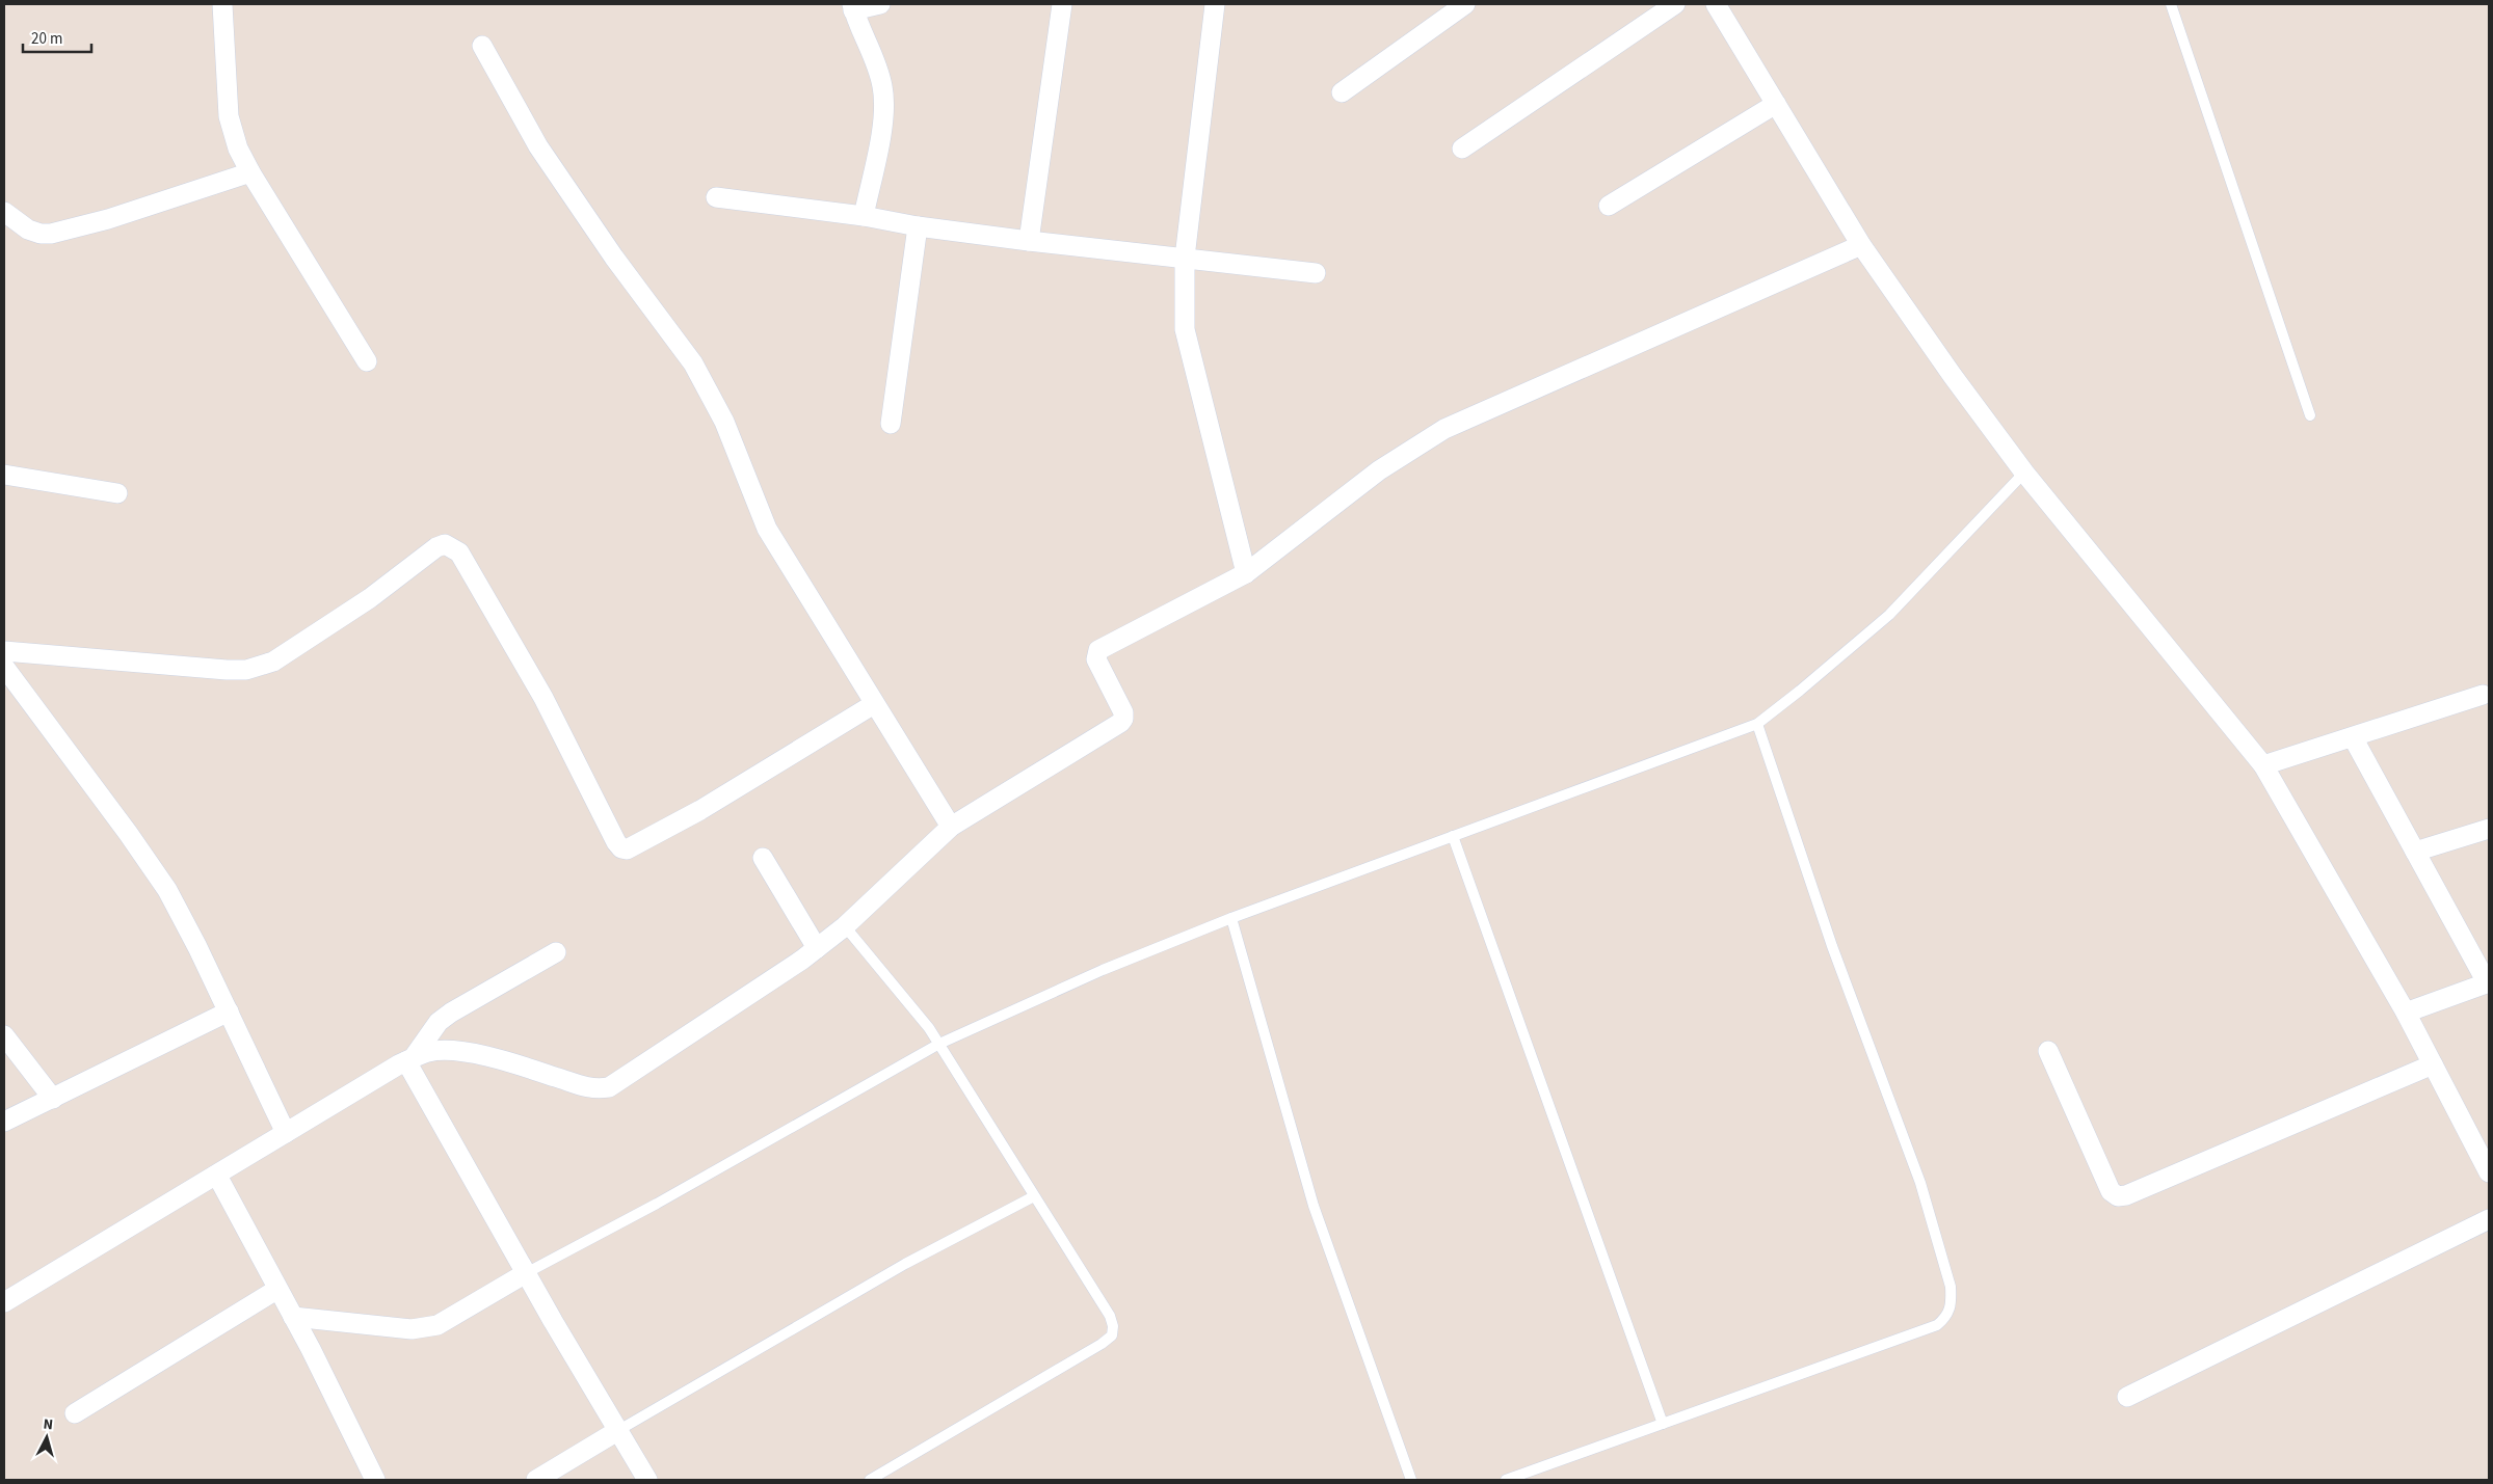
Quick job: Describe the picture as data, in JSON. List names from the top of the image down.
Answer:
{
  "scale_bar": "20 m",
  "north": "top"
}
